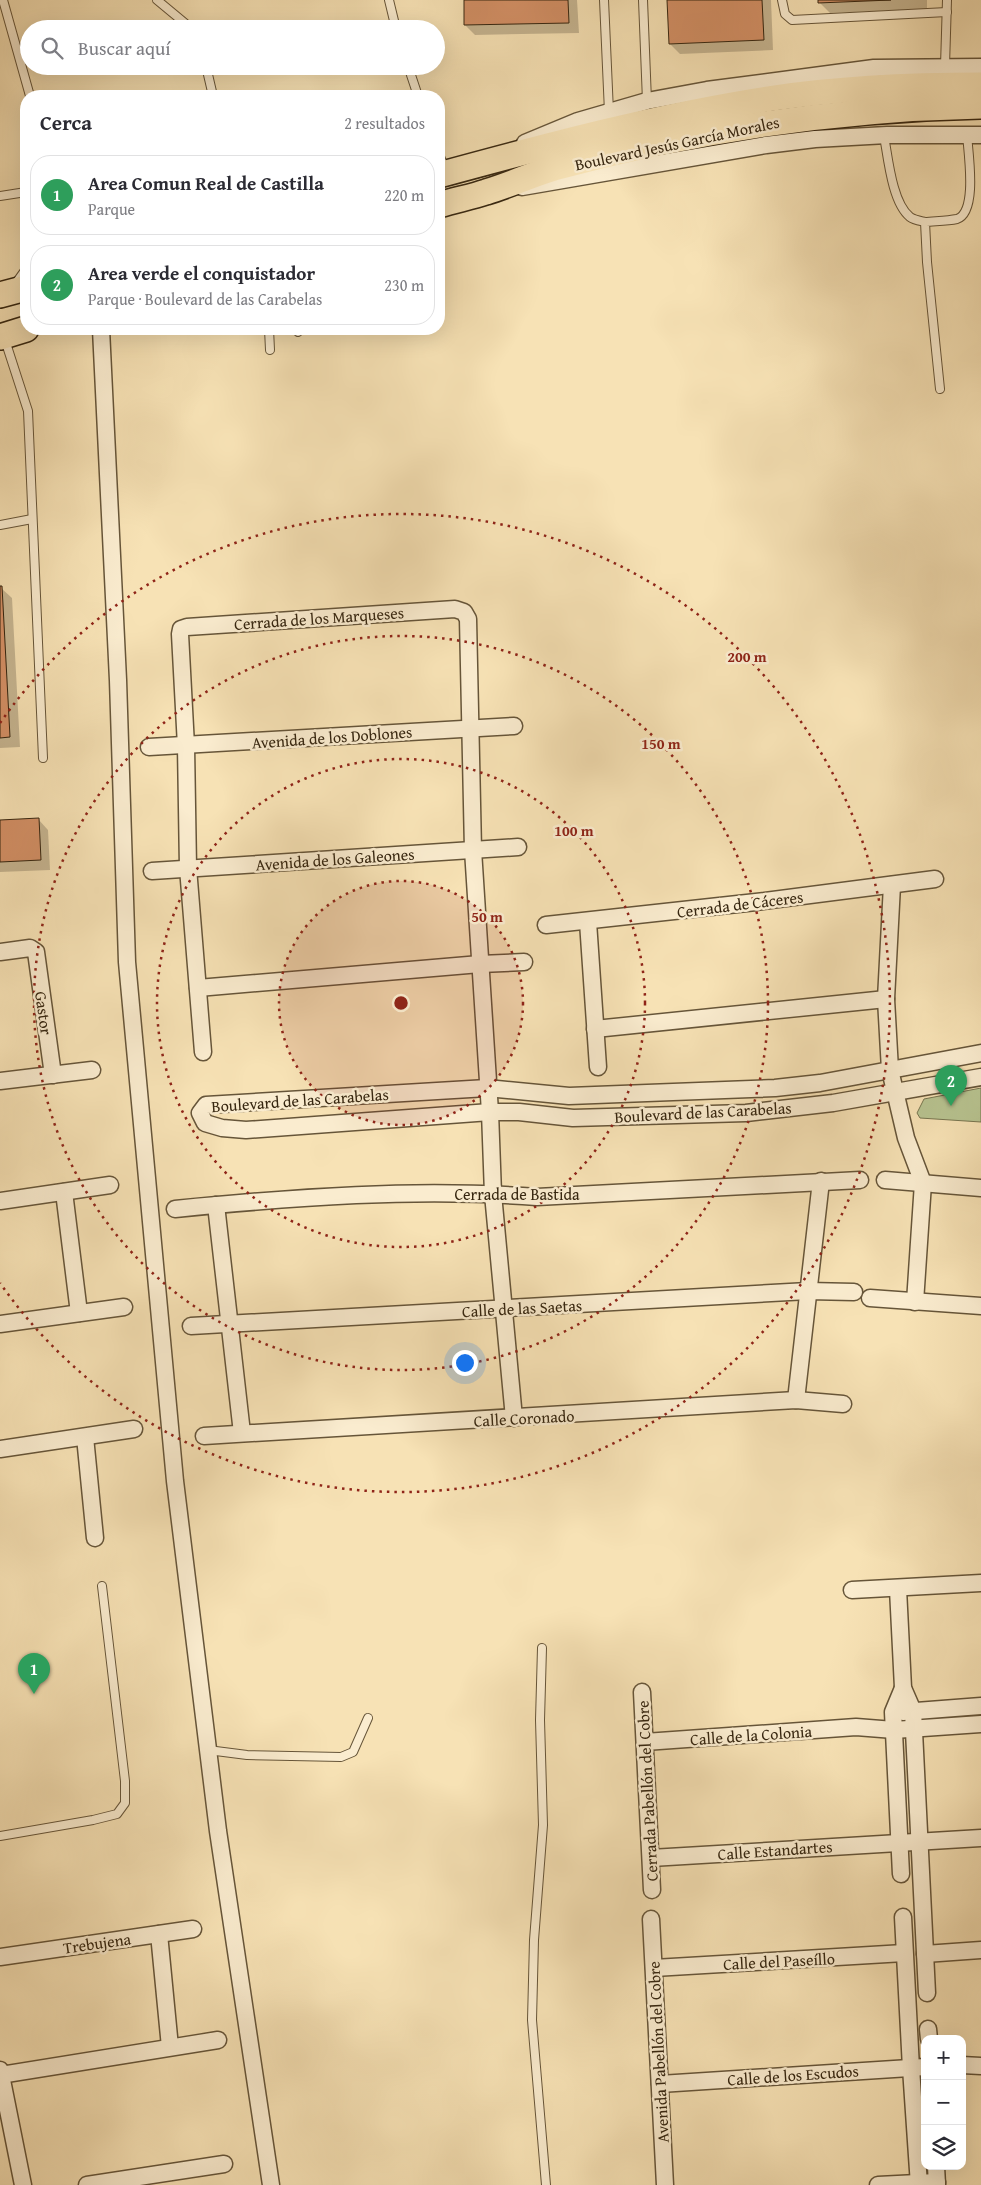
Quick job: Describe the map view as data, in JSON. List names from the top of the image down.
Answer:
{
  "streets": {
    "main road": ["Boulevard Jesús García Morales"],
    "street": [
      "Cerrada de los Marqueses",
      "Avenida de los Doblones",
      "Avenida de los Galeones",
      "Cerrada de Cáceres",
      "Gastor",
      "Boulevard de las Carabelas",
      "Cerrada de Bastida",
      "Calle de las Saetas",
      "Calle Coronado",
      "Calle de la Colonia",
      "Cerrada Pabellón del Cobre",
      "Calle Estandartes",
      "Trebujena",
      "Calle del Paseíllo",
      "Avenida Pabellón del Cobre",
      "Calle de los Escudos"
    ]
  },
  "crossings": [
    ["Cerrada de los Marqueses", "Avenida de los Doblones"],
    ["Cerrada de los Marqueses", "Avenida de los Galeones"],
    ["Cerrada de los Marqueses", "Boulevard de las Carabelas"],
    ["Cerrada de los Marqueses", "Cerrada de Bastida"],
    ["Cerrada de los Marqueses", "Calle de las Saetas"],
    ["Cerrada de los Marqueses", "Calle Coronado"],
    ["Calle de la Colonia", "Cerrada Pabellón del Cobre"],
    ["Cerrada Pabellón del Cobre", "Calle Estandartes"],
    ["Calle del Paseíllo", "Avenida Pabellón del Cobre"],
    ["Avenida Pabellón del Cobre", "Calle de los Escudos"]
  ],
  "page": {
    "search": "Buscar aquí",
    "heading": ["Cerca", "2 resultados"],
    "list": [
      {
        "mark": "1",
        "name": "Area Comun Real de Castilla",
        "note": "Parque",
        "value": "220 m"
      },
      {
        "mark": "2",
        "name": "Area verde el conquistador",
        "note": "Parque · Boulevard de las Carabelas",
        "value": "230 m"
      }
    ],
    "pins": ["2", "1"],
    "map_buttons": ["+", "−"]
  },
  "rings": [
    "200 m",
    "150 m",
    "100 m",
    "50 m"
  ]
}
